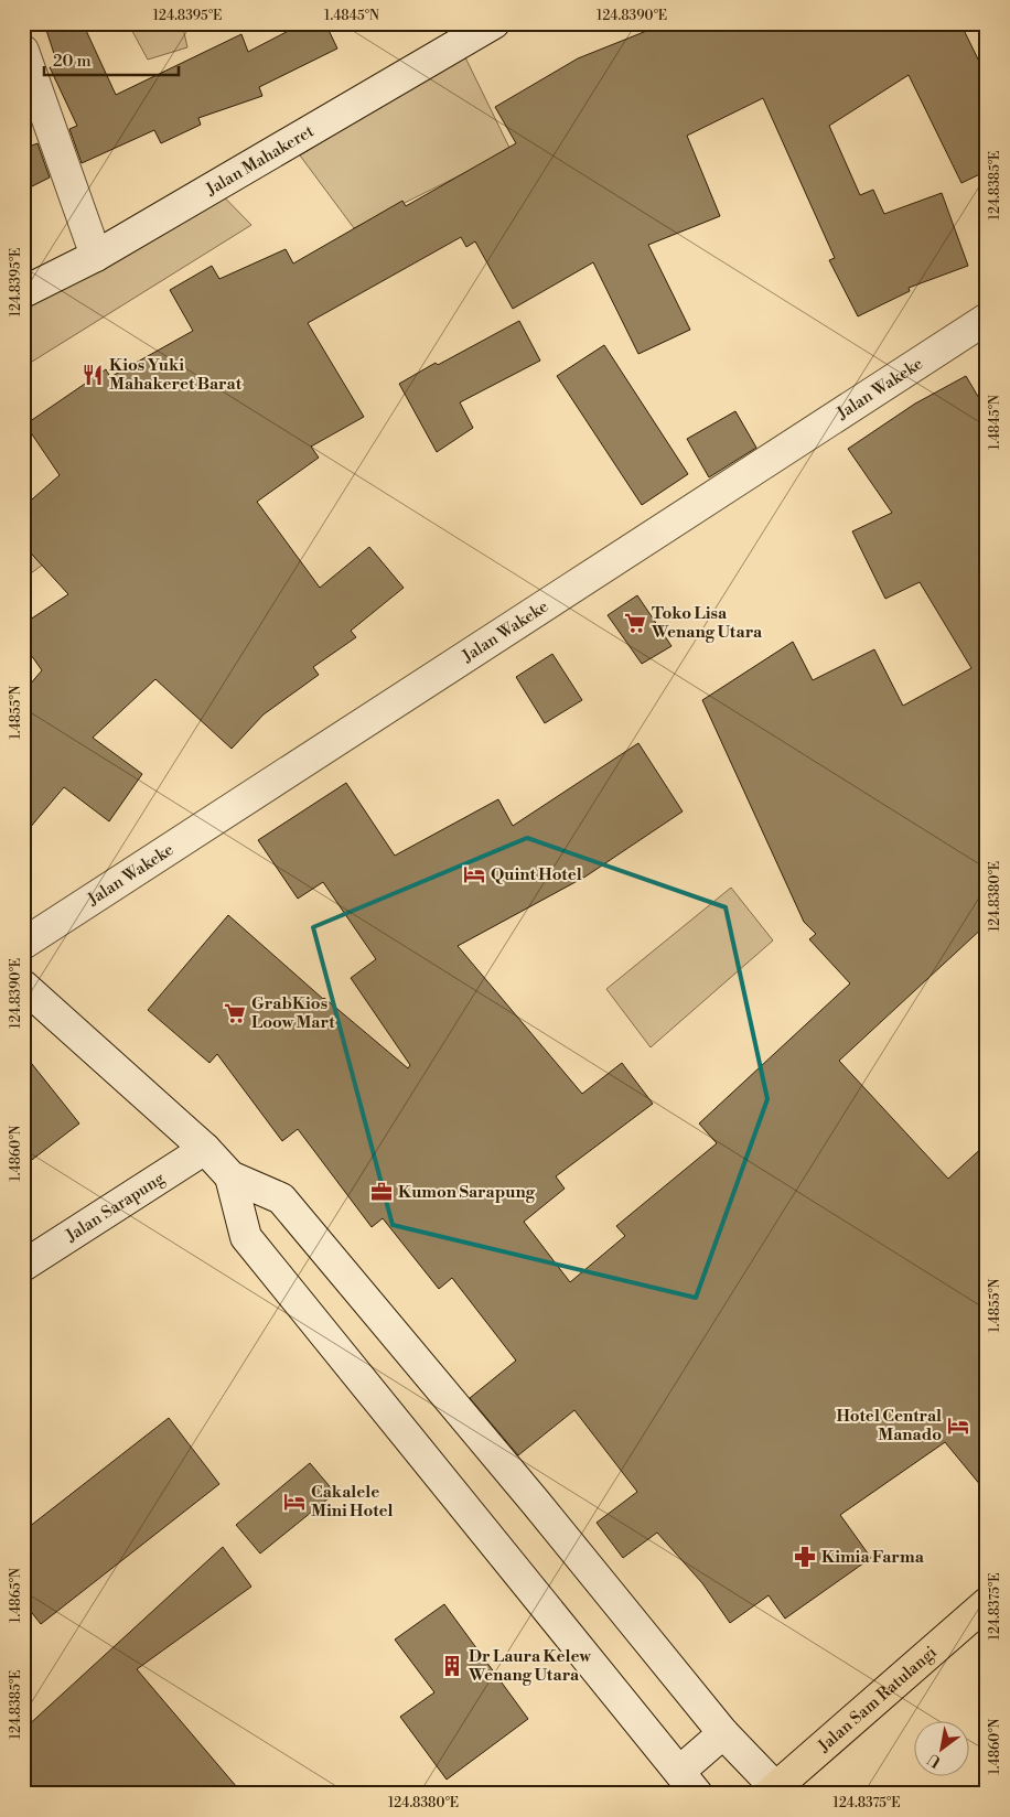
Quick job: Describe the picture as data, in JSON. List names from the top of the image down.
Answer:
{
  "streets": {
    "main road": ["Jalan Sam Ratulangi"],
    "street": ["Jalan Mahakeret", "Jalan Wakeke", "Jalan Sarapung"]
  },
  "places": {
    "restaurant": ["Kios Yuki Mahakeret Barat"],
    "supermarket": ["Toko Lisa Wenang Utara", "GrabKios Loow Mart"],
    "hotel": ["Quint Hotel", "Hotel Central Manado", "Cakalele Mini Hotel"],
    "office": ["Kumon Sarapung"],
    "pharmacy": ["Kimia Farma"],
    "building": ["Dr Laura Kelew Wenang Utara"]
  },
  "scale_bar": "20 m",
  "north": "bottom left",
  "coordinates": [
    "124.8395°E",
    "1.4845°N",
    "124.8390°E",
    "124.8385°E",
    "1.4855°N",
    "124.8380°E",
    "1.4860°N",
    "1.4865°N",
    "124.8375°E"
  ]
}
